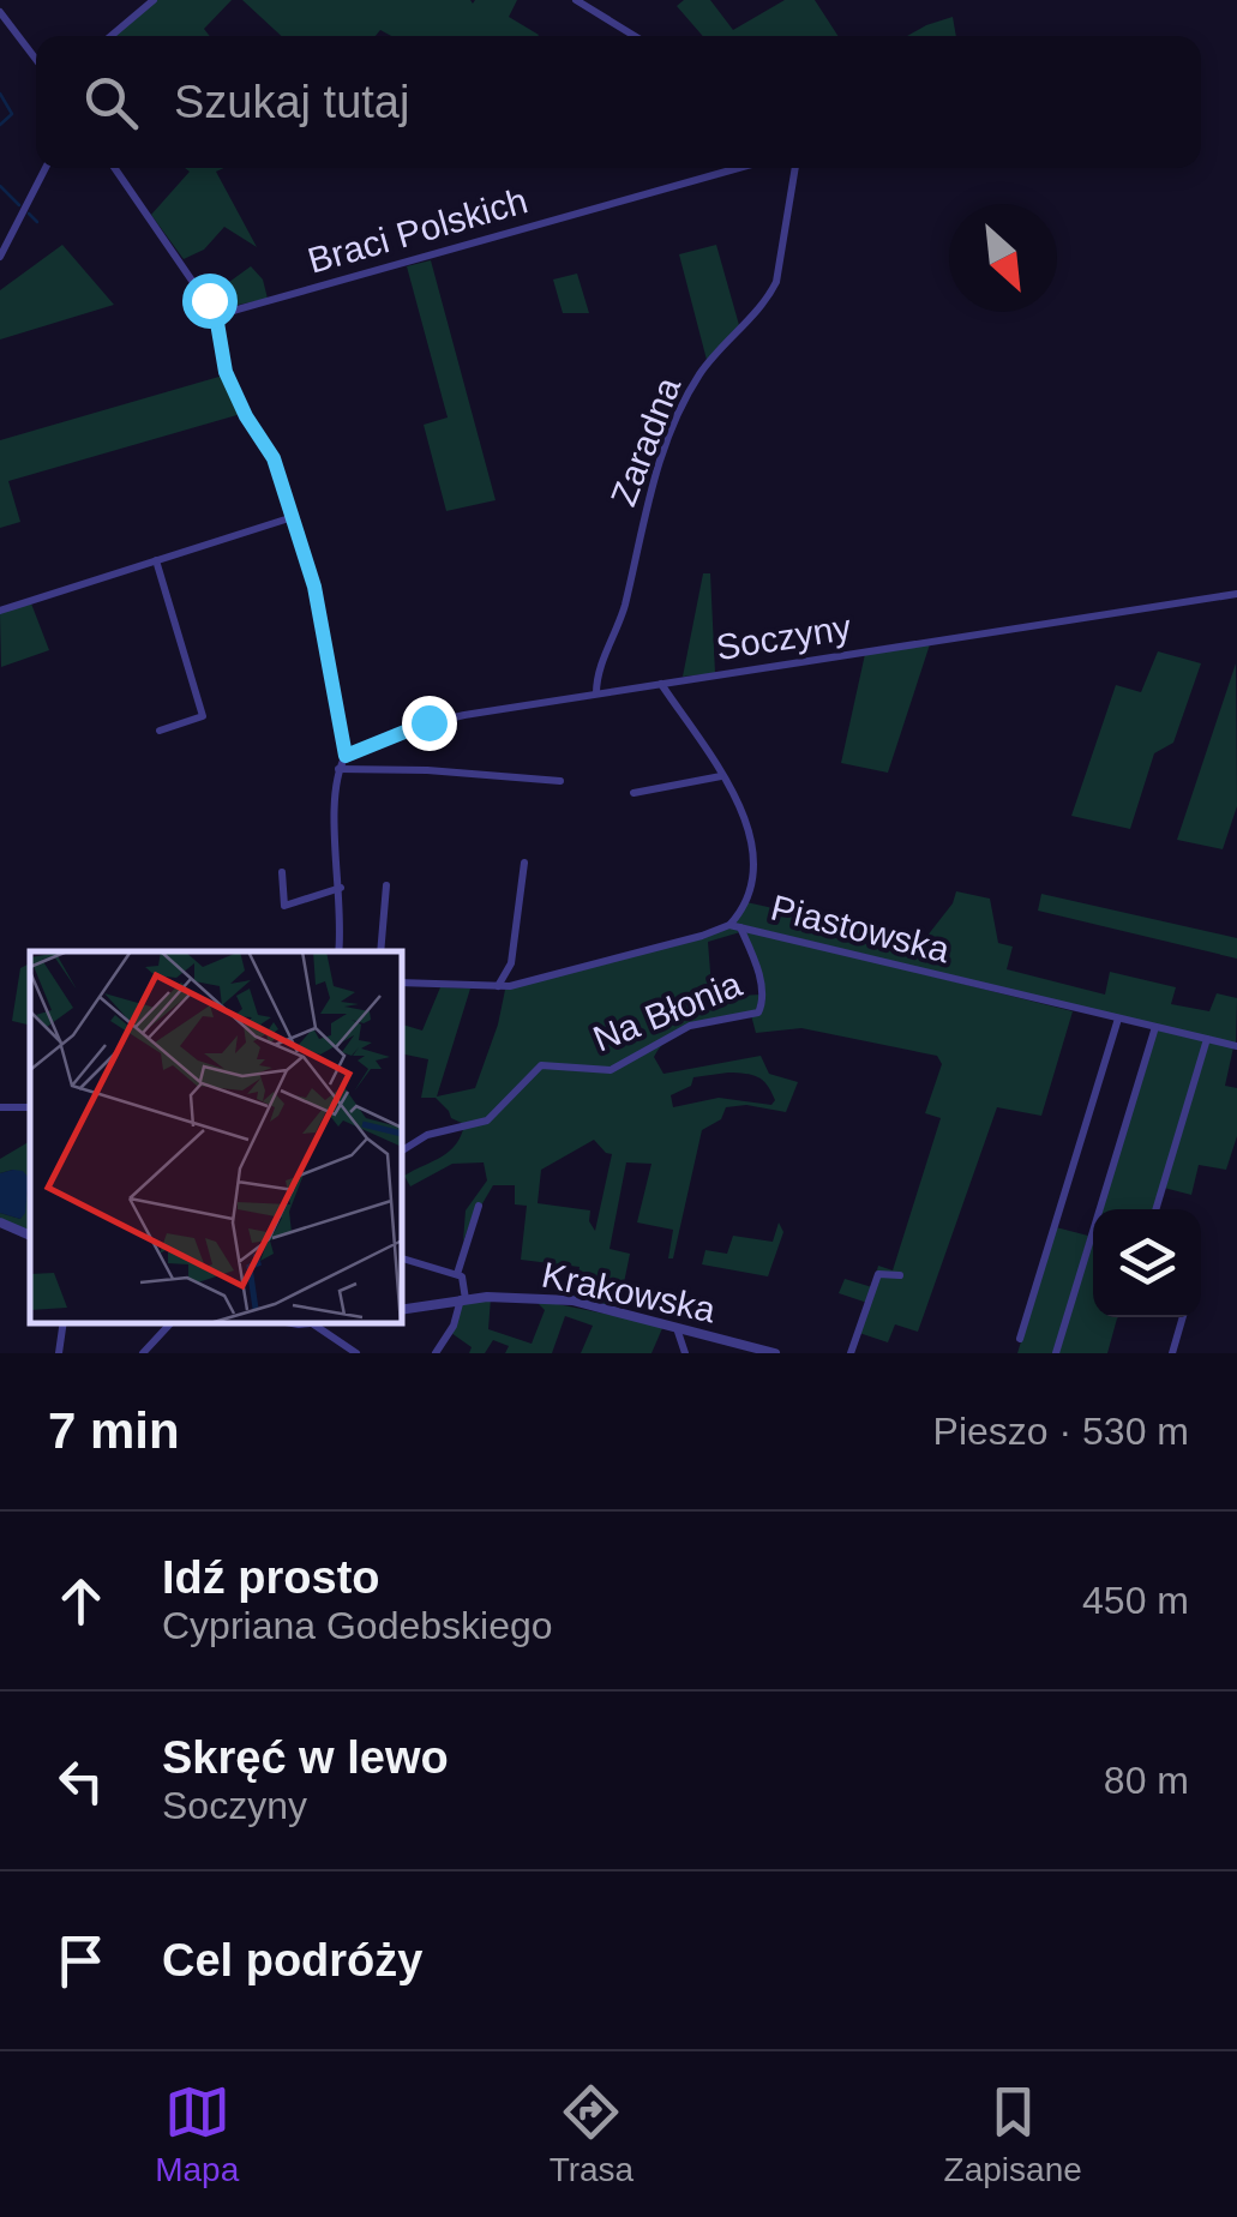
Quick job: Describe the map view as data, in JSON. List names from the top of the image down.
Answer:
{
  "streets": {
    "street": [
      "Braci Polskich",
      "Zaradna",
      "Soczyny",
      "Piastowska",
      "Na Błonia",
      "Krakowska"
    ]
  },
  "crossings": [
    ["Zaradna", "Soczyny"],
    ["Piastowska", "Na Błonia"]
  ],
  "north": "bottom right",
  "page": {
    "search": "Szukaj tutaj",
    "heading": ["7 min", "Pieszo · 530 m"],
    "list": [
      ["Idź prosto", "Cypriana Godebskiego", "450 m"],
      ["Skręć w lewo", "Soczyny", "80 m"],
      "Cel podróży"
    ],
    "nav": ["Mapa", "Trasa", "Zapisane"]
  }
}
